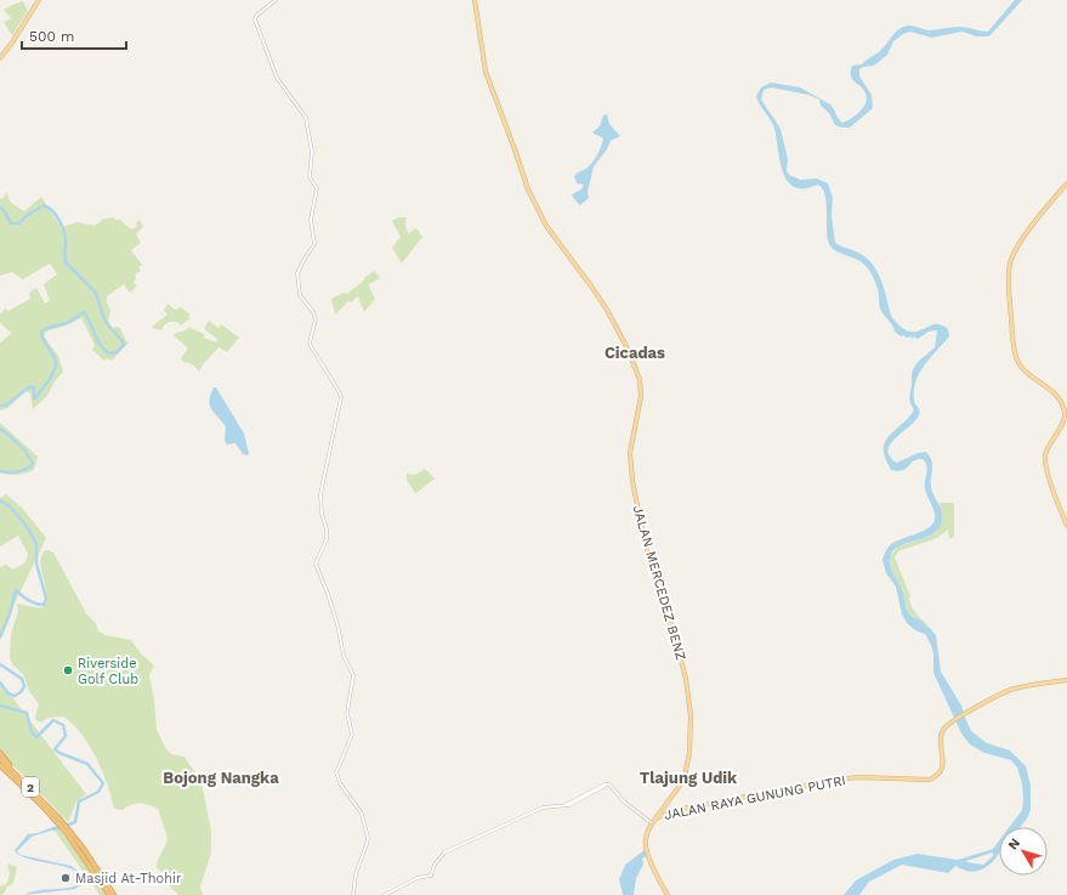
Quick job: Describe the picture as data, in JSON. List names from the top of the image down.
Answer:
{
  "streets": {
    "highway": ["2"],
    "main road": ["JALAN MERCEDEZ BENZ", "JALAN RAYA GUNUNG PUTRI"]
  },
  "crossings": [
    ["JALAN MERCEDEZ BENZ", "JALAN RAYA GUNUNG PUTRI"]
  ],
  "districts": ["Cicadas", "Bojong Nangka", "Tlajung Udik"],
  "places": ["Riverside Golf Club", "Masjid At-Thohir"],
  "scale_bar": "500 m",
  "north": "top left"
}
